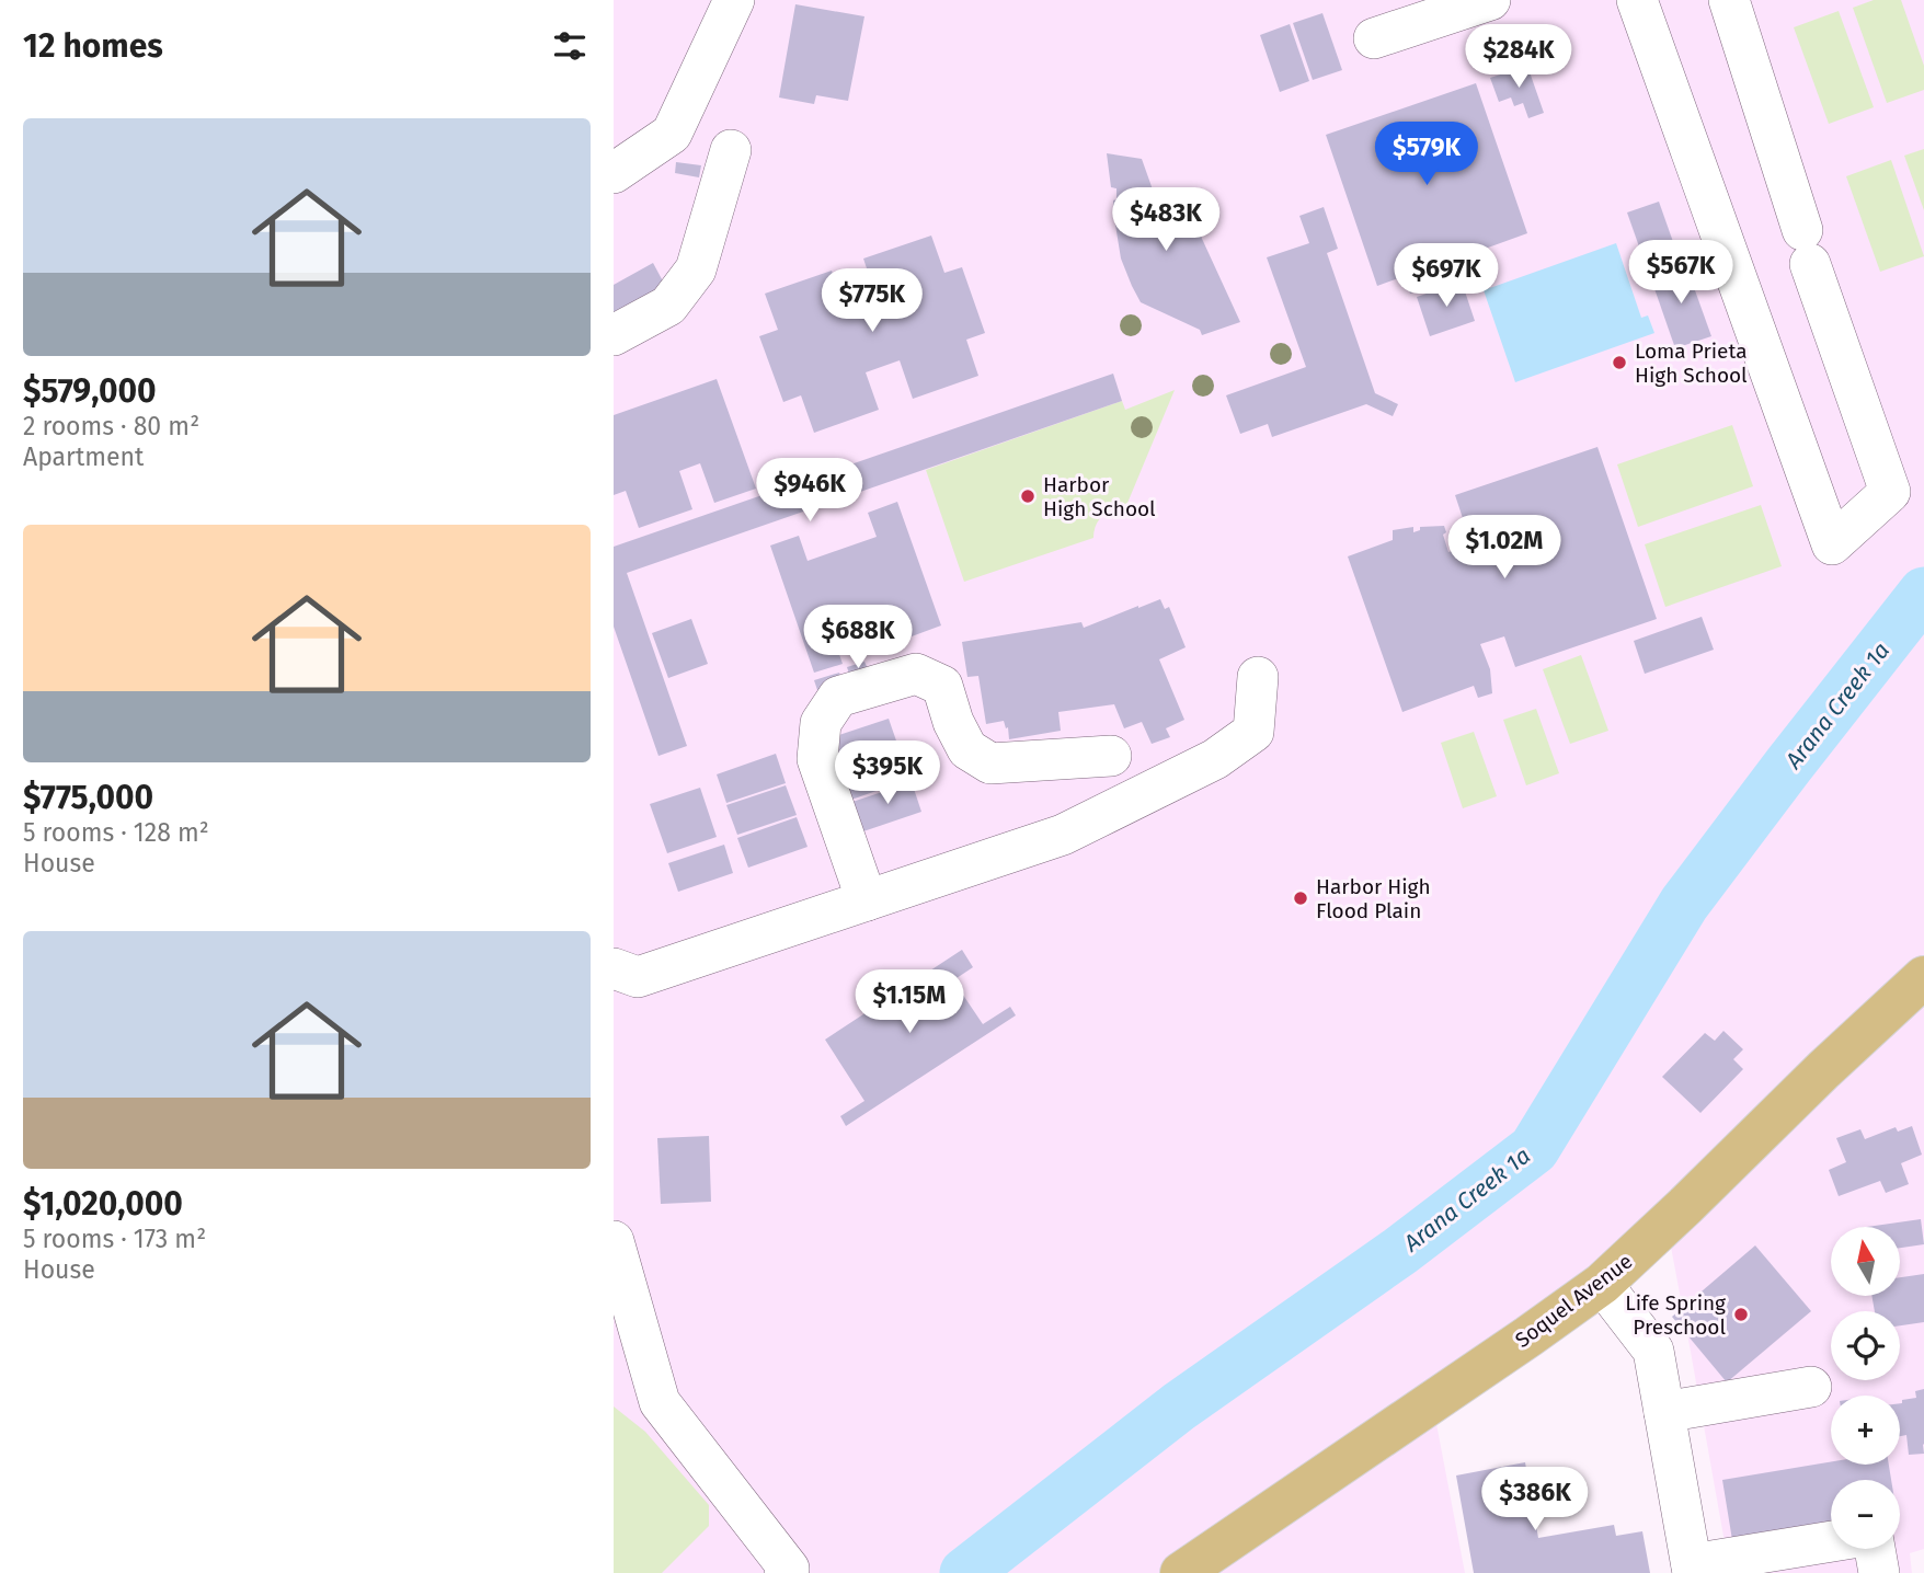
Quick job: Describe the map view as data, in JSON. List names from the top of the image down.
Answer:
{
  "streets": {
    "main road": ["Soquel Avenue"]
  },
  "water": ["Arana Creek 1a"],
  "places": [
    "Loma Prieta High School",
    "Harbor High School",
    "Harbor High Flood Plain",
    "Life Spring Preschool"
  ],
  "north": "top",
  "page": {
    "heading": "12 homes",
    "price": [
      "$284K",
      "$579K",
      "$483K",
      "$567K",
      "$697K",
      "$775K",
      "$946K",
      "$1.02M",
      "$688K",
      "$395K",
      "$1.15M",
      "$386K"
    ],
    "list": [
      {
        "name": "$579,000",
        "note": "2 rooms · 80 m² · Apartment"
      },
      {
        "name": "$775,000",
        "note": "5 rooms · 128 m² · House"
      },
      {
        "name": "$1,020,000",
        "note": "5 rooms · 173 m² · House"
      }
    ],
    "map_buttons": ["+", "−"]
  }
}
